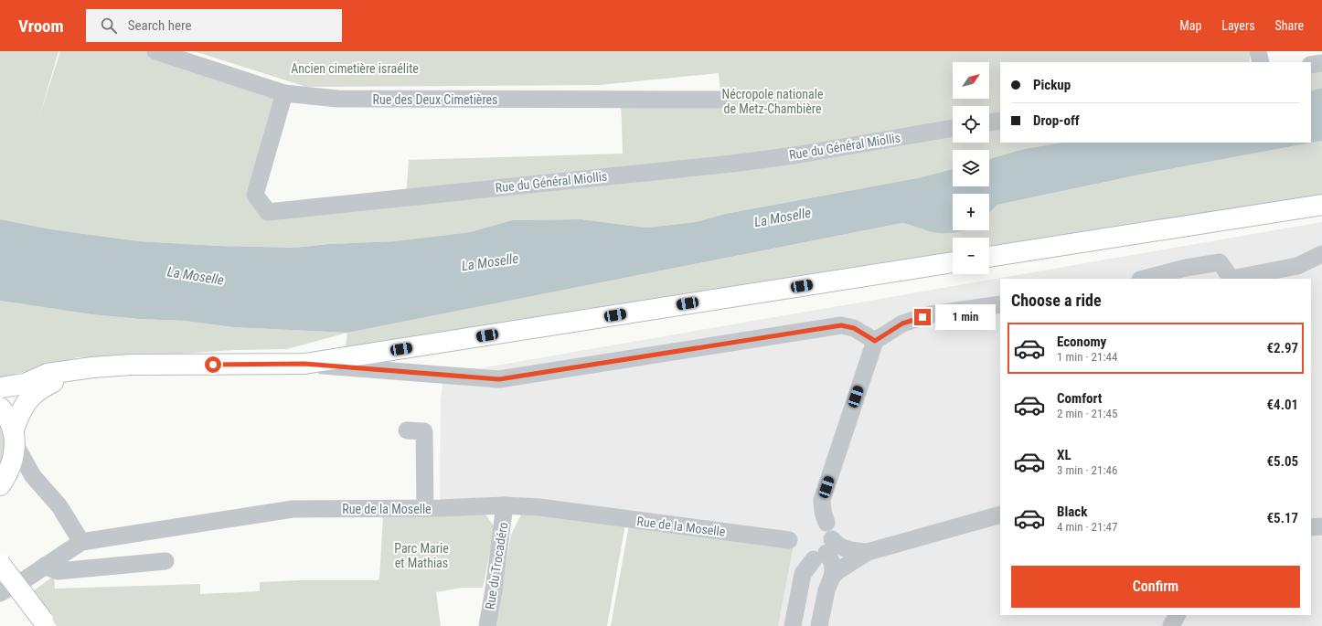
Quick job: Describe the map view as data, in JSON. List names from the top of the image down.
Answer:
{
  "streets": {
    "street": [
      "Rue des Deux Cimetières",
      "Rue du Général Miollis",
      "Rue de la Moselle",
      "Rue du Trocadéro"
    ]
  },
  "crossings": [
    ["Rue des Deux Cimetières", "Rue du Général Miollis"],
    ["Rue de la Moselle", "Rue du Trocadéro"]
  ],
  "water": ["La Moselle"],
  "parks": ["Ancien cimetière israélite", "Nécropole nationale de Metz-Chambière", "Parc Marie et Mathias"],
  "north": "top right",
  "page": {
    "header": "Vroom",
    "search": "Search here",
    "nav": ["Map", "Layers", "Share"],
    "map_buttons": ["+", "−"],
    "banner": ["Pickup", "Drop-off"],
    "heading": "Choose a ride",
    "bubble": "1 min",
    "list": [
      {
        "name": "Economy",
        "note": "1 min · 21:44",
        "value": "€2.97"
      },
      {
        "name": "Comfort",
        "note": "2 min · 21:45",
        "value": "€4.01"
      },
      {
        "name": "XL",
        "note": "3 min · 21:46",
        "value": "€5.05"
      },
      {
        "name": "Black",
        "note": "4 min · 21:47",
        "value": "€5.17"
      }
    ],
    "buttons": "Confirm"
  }
}
